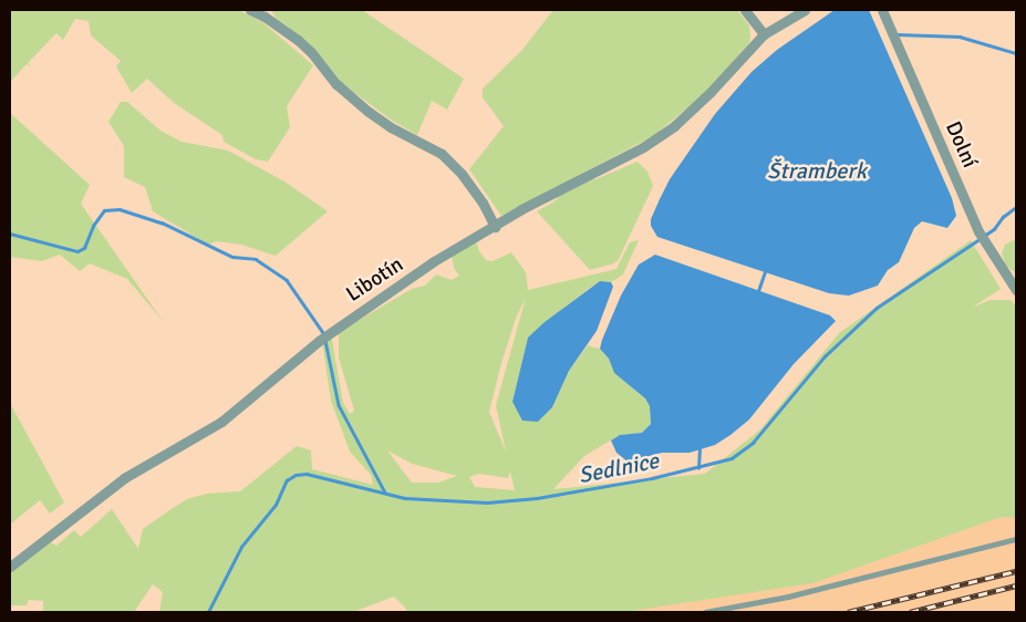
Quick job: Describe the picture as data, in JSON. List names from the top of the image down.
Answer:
{
  "streets": {
    "street": ["Dolní", "Libotín"]
  },
  "water": ["Štramberk", "Sedlnice"]
}
